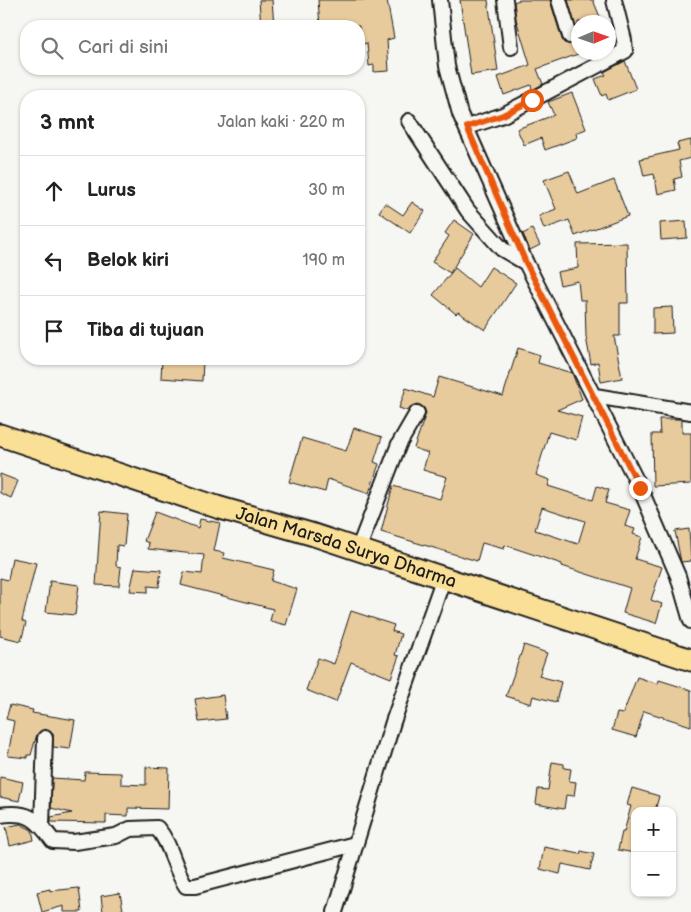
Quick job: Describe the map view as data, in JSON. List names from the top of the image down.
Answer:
{
  "streets": {
    "highway": ["Jalan Marsda Surya Dharma"]
  },
  "north": "right",
  "page": {
    "search": "Cari di sini",
    "heading": ["3 mnt", "Jalan kaki · 220 m"],
    "list": [
      ["Lurus", "30 m"],
      ["Belok kiri", "190 m"],
      "Tiba di tujuan"
    ],
    "map_buttons": ["+", "−"]
  }
}
